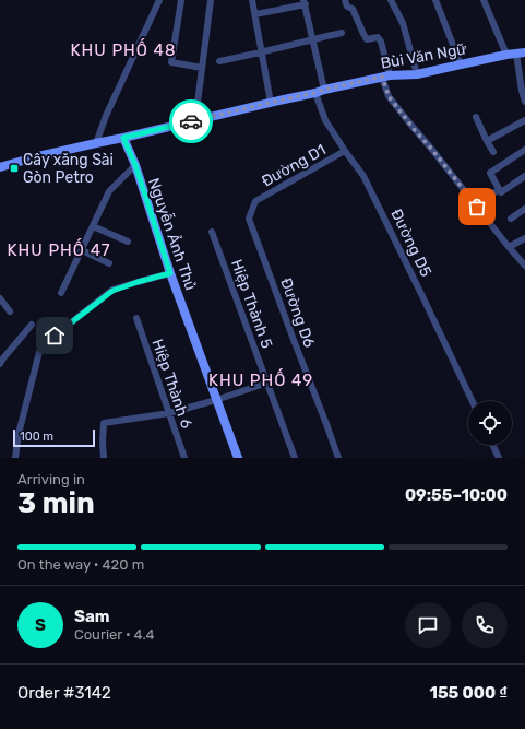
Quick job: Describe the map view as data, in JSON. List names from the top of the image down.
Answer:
{
  "streets": {
    "main road": ["Bùi Văn Ngữ", "Nguyễn Ảnh Thủ"],
    "street": [
      "Đường D1",
      "Đường D5",
      "Hiệp Thành 5",
      "Đường D6",
      "Hiệp Thành 6"
    ]
  },
  "crossings": [
    ["Bùi Văn Ngữ", "Nguyễn Ảnh Thủ"],
    ["Bùi Văn Ngữ", "Đường D5"],
    ["Đường D1", "Đường D5"],
    ["Đường D1", "Đường D6"]
  ],
  "districts": ["KHU PHỐ 48", "KHU PHỐ 47", "KHU PHỐ 49"],
  "places": {
    "transit": ["Cây xăng Sài Gòn Petro"]
  },
  "scale_bar": "100 m",
  "page": {
    "scale": "100 m",
    "heading": ["3 min", "Arriving in", "09:55–10:00"],
    "panel": [
      "Sam",
      "Courier · 4.4",
      "Order #3142",
      "155 000 ₫"
    ],
    "bar": "On the way · 420 m",
    "round": "S"
  }
}
